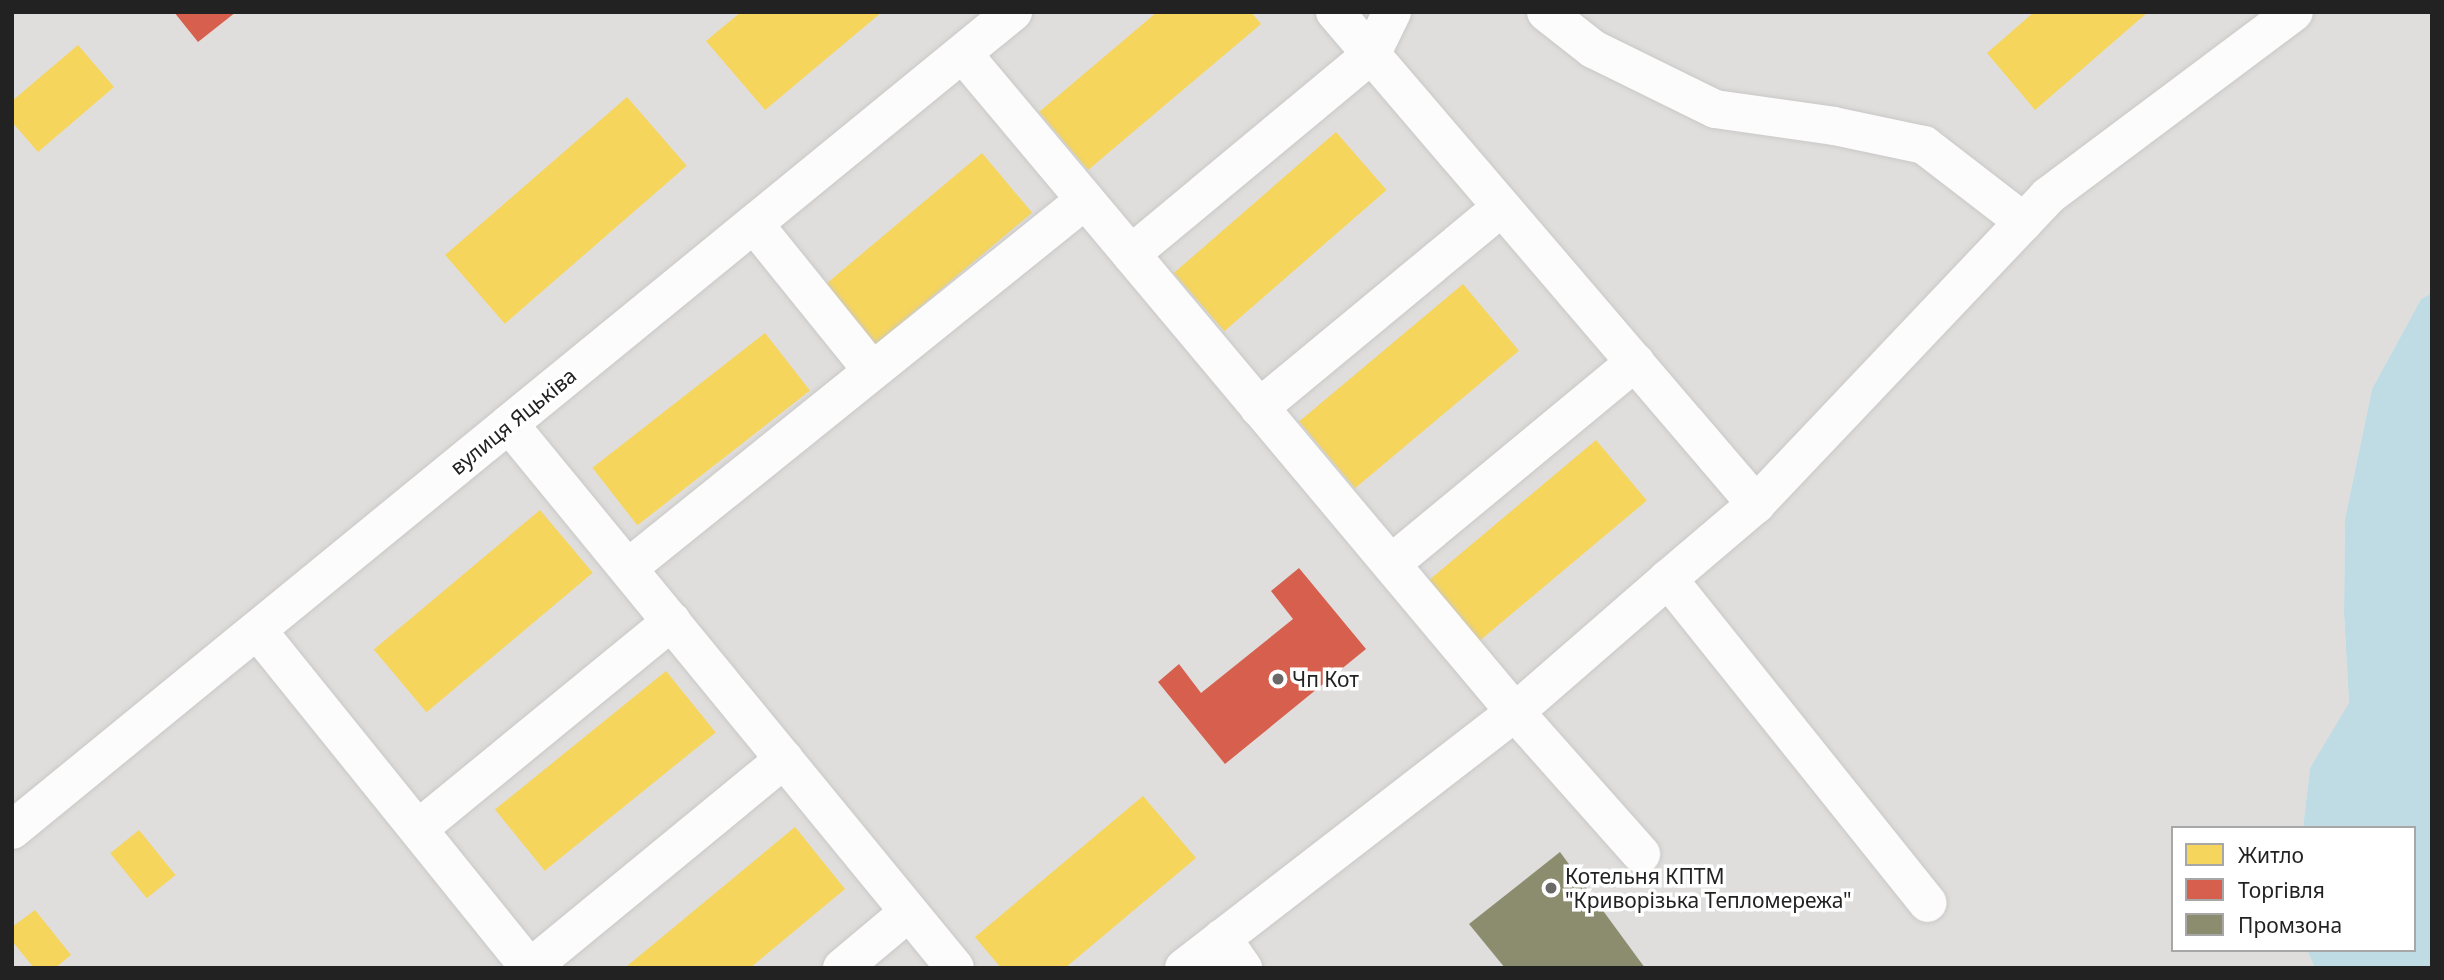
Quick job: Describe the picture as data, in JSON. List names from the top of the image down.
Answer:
{
  "streets": {
    "street": ["вулиця Яцьківа"]
  },
  "places": ["Чп Кот", "Котельня КПТМ \"Криворізька Тепломережа\""],
  "legend": ["Житло", "Торгівля", "Промзона"]
}
